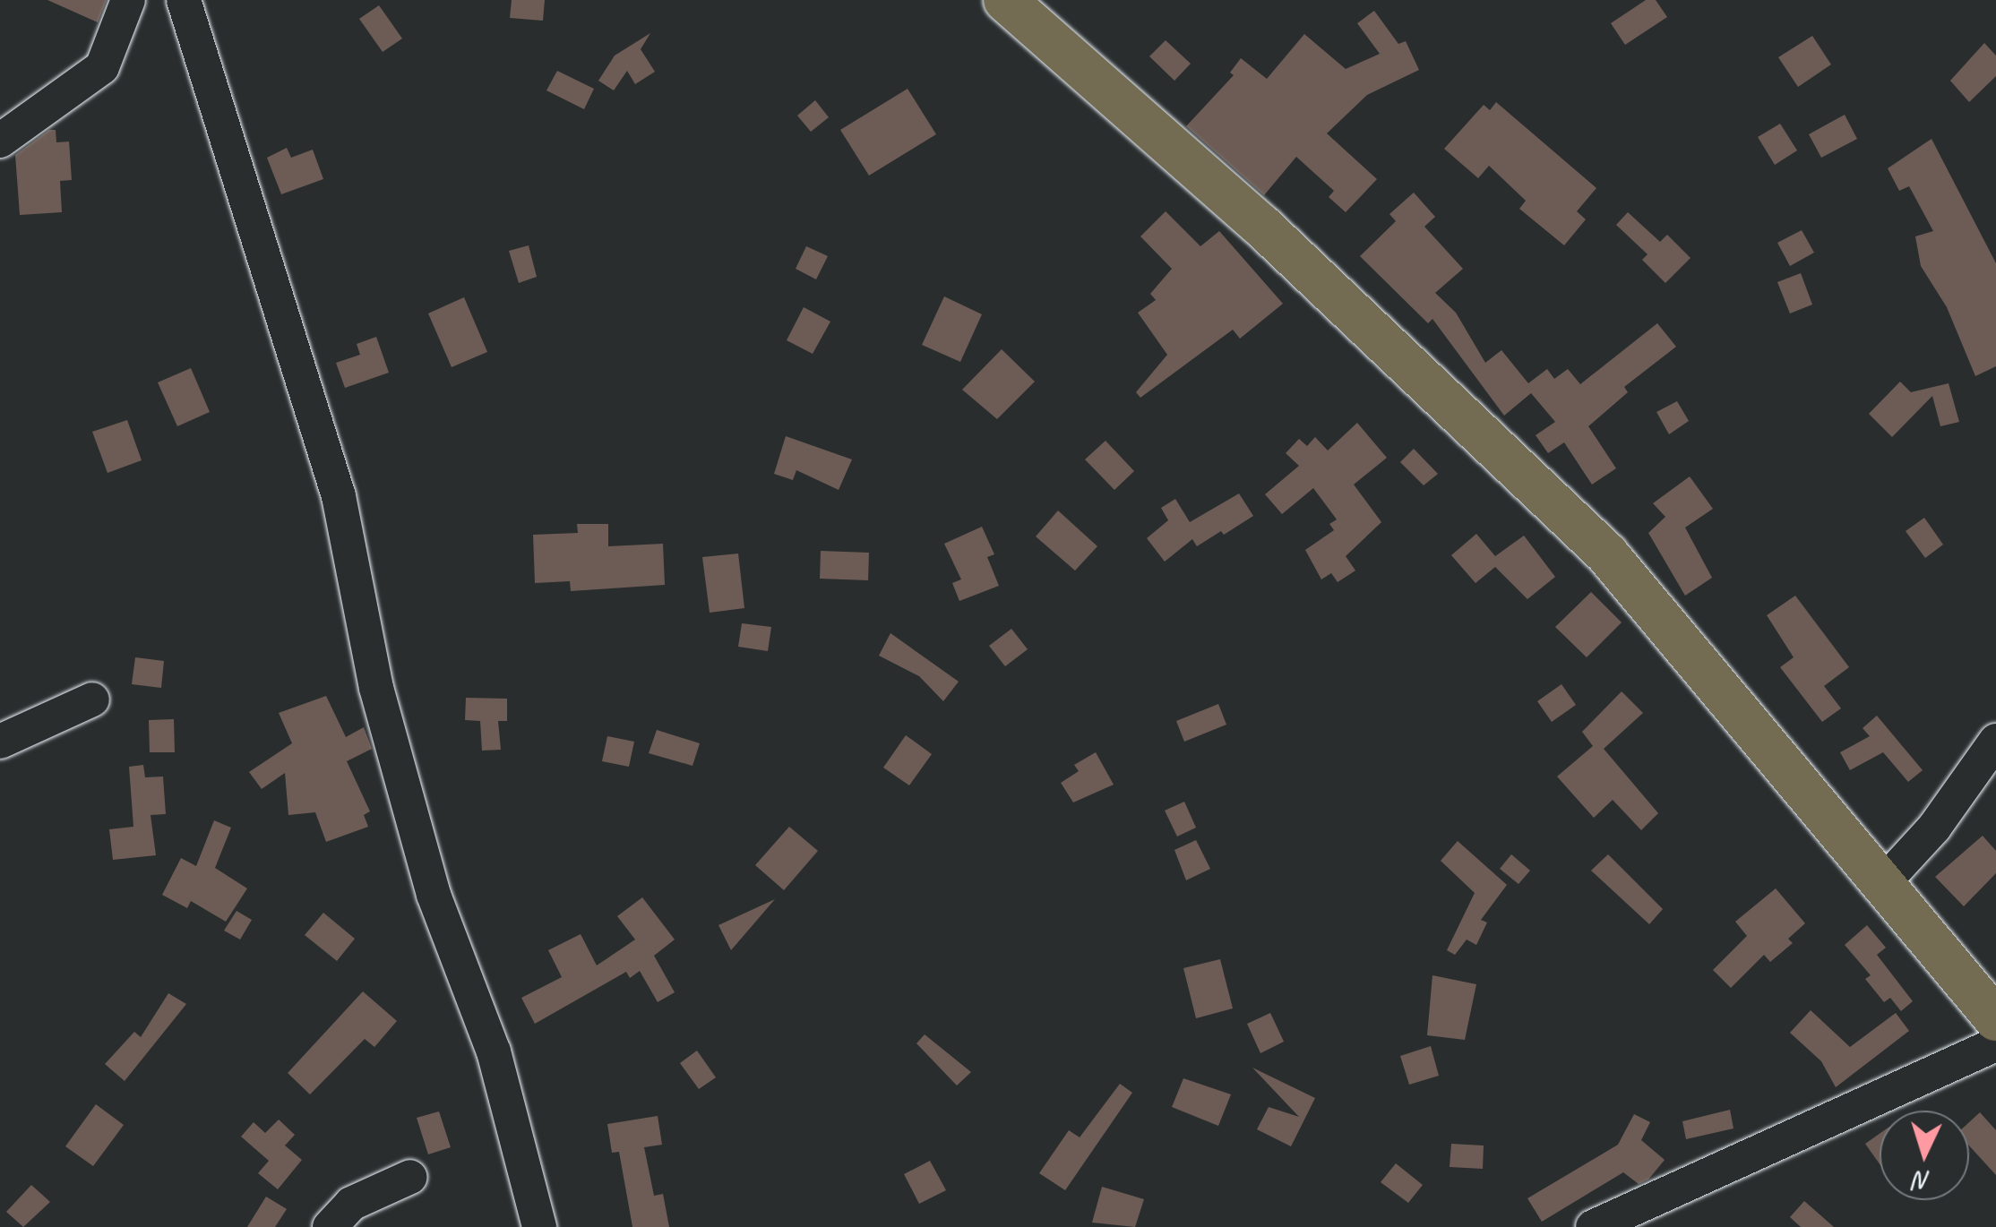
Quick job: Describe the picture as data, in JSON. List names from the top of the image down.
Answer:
{
  "north": "bottom"
}
